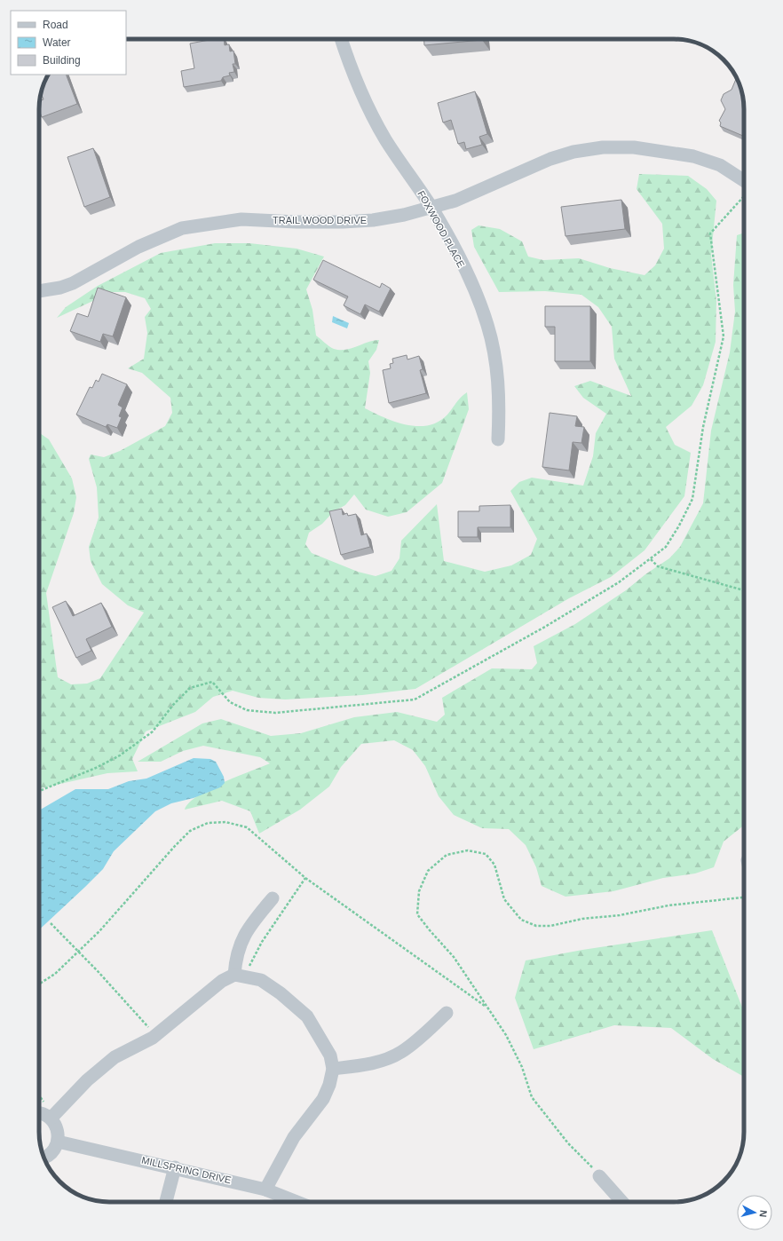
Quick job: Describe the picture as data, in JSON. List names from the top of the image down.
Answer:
{
  "streets": {
    "street": ["TRAIL WOOD DRIVE", "FOXWOOD PLACE", "MILLSPRING DRIVE"]
  },
  "crossings": [
    ["TRAIL WOOD DRIVE", "FOXWOOD PLACE"]
  ],
  "legend": ["Road", "Water", "Building"],
  "north": "right"
}
